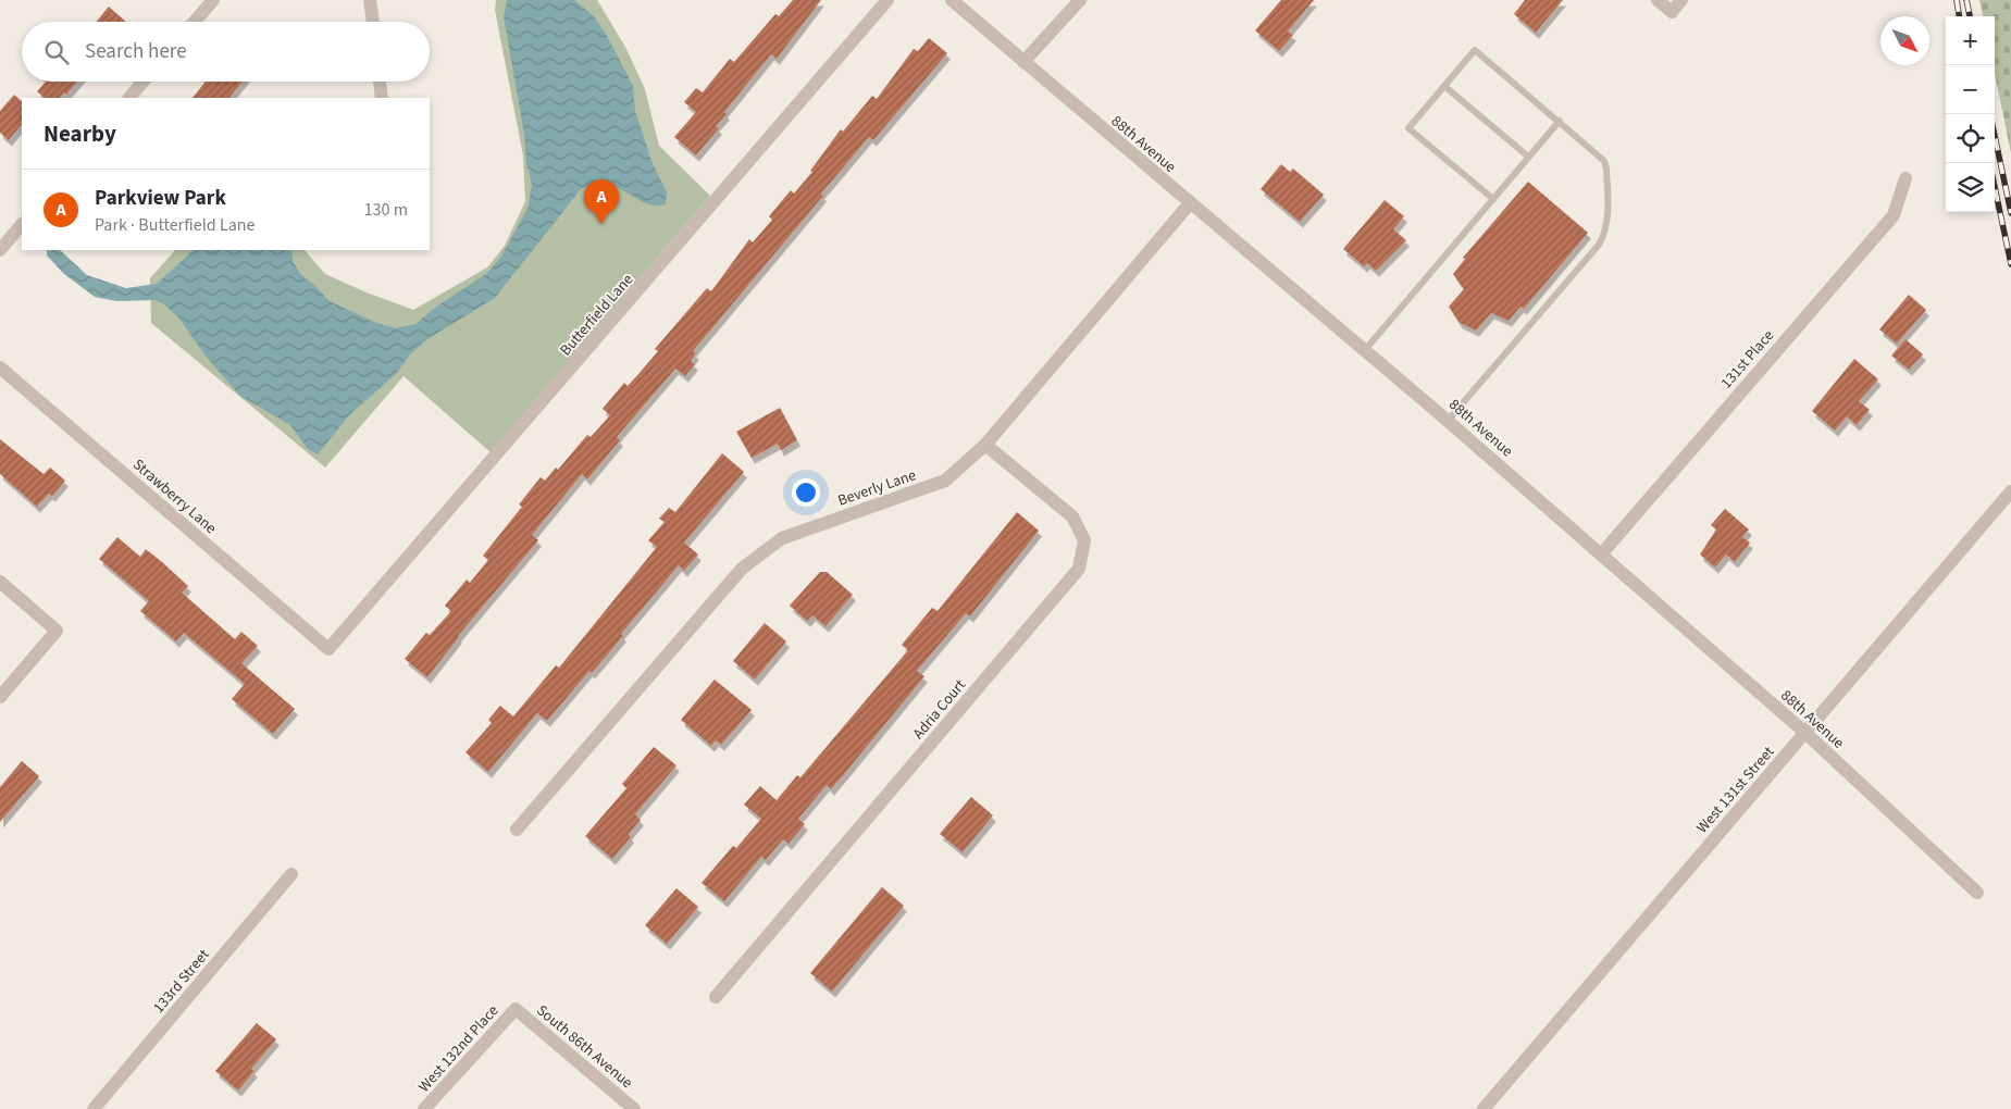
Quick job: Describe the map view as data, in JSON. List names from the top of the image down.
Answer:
{
  "streets": {
    "street": [
      "88th Avenue",
      "Butterfield Lane",
      "131st Place",
      "Beverly Lane",
      "Strawberry Lane",
      "Adria Court",
      "West 131st Street",
      "133rd Street",
      "South 86th Avenue",
      "West 132nd Place"
    ]
  },
  "crossings": [
    ["88th Avenue", "131st Place"],
    ["88th Avenue", "Beverly Lane"],
    ["88th Avenue", "West 131st Street"],
    ["Butterfield Lane", "Strawberry Lane"],
    ["Beverly Lane", "Adria Court"],
    ["South 86th Avenue", "West 132nd Place"]
  ],
  "north": "bottom right",
  "page": {
    "map_buttons": ["+", "−"],
    "search": "Search here",
    "heading": "Nearby",
    "list": [
      {
        "mark": "A",
        "name": "Parkview Park",
        "note": "Park · Butterfield Lane",
        "value": "130 m"
      }
    ],
    "pins": "A"
  }
}
